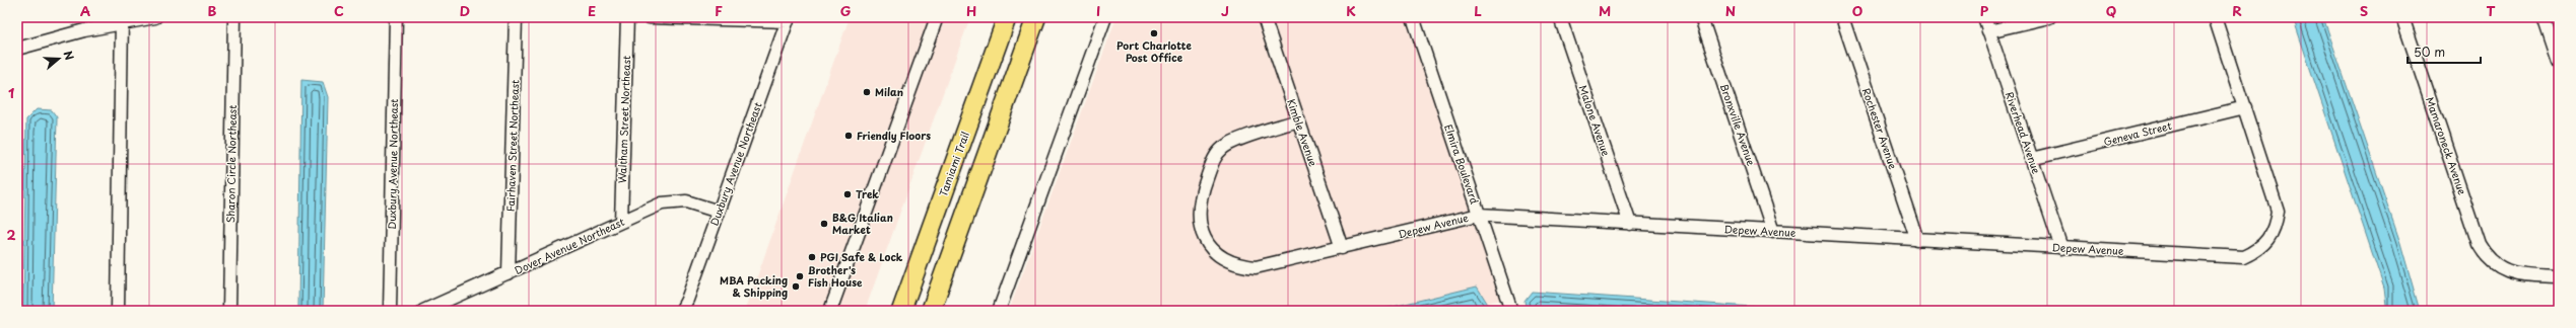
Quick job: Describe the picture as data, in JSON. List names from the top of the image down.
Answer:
{
  "streets": {
    "main road": ["Tamiami Trail"],
    "street": [
      "Waltham Street Northeast",
      "Malone Avenue",
      "Bronxville Avenue",
      "Rochester Avenue",
      "Kimble Avenue",
      "Riverhead Avenue",
      "Geneva Street",
      "Fairhaven Street Northeast",
      "Mamaroneck Avenue",
      "Sharon Circle Northeast",
      "Duxbury Avenue Northeast",
      "Elmira Boulevard",
      "Depew Avenue",
      "Dover Avenue Northeast"
    ]
  },
  "crossings": [
    ["Waltham Street Northeast", "Dover Avenue Northeast"],
    ["Malone Avenue", "Depew Avenue"],
    ["Bronxville Avenue", "Depew Avenue"],
    ["Rochester Avenue", "Depew Avenue"],
    ["Kimble Avenue", "Depew Avenue"],
    ["Riverhead Avenue", "Geneva Street"],
    ["Riverhead Avenue", "Depew Avenue"],
    ["Geneva Street", "Depew Avenue"],
    ["Fairhaven Street Northeast", "Dover Avenue Northeast"],
    ["Duxbury Avenue Northeast", "Dover Avenue Northeast"],
    ["Elmira Boulevard", "Depew Avenue"]
  ],
  "places": [
    "Port Charlotte Post Office",
    "Milan",
    "Friendly Floors",
    "Trek",
    "B&G Italian Market",
    "PGI Safe & Lock",
    "Brother's Fish House",
    "MBA Packing & Shipping"
  ],
  "scale_bar": "50 m",
  "north": "right",
  "grid": {
    "columns": [
      "A",
      "B",
      "C",
      "D",
      "E",
      "F",
      "G",
      "H",
      "I",
      "J",
      "K",
      "L",
      "M",
      "N",
      "O",
      "P",
      "Q",
      "R",
      "S",
      "T"
    ],
    "rows": ["1", "2"]
  }
}
